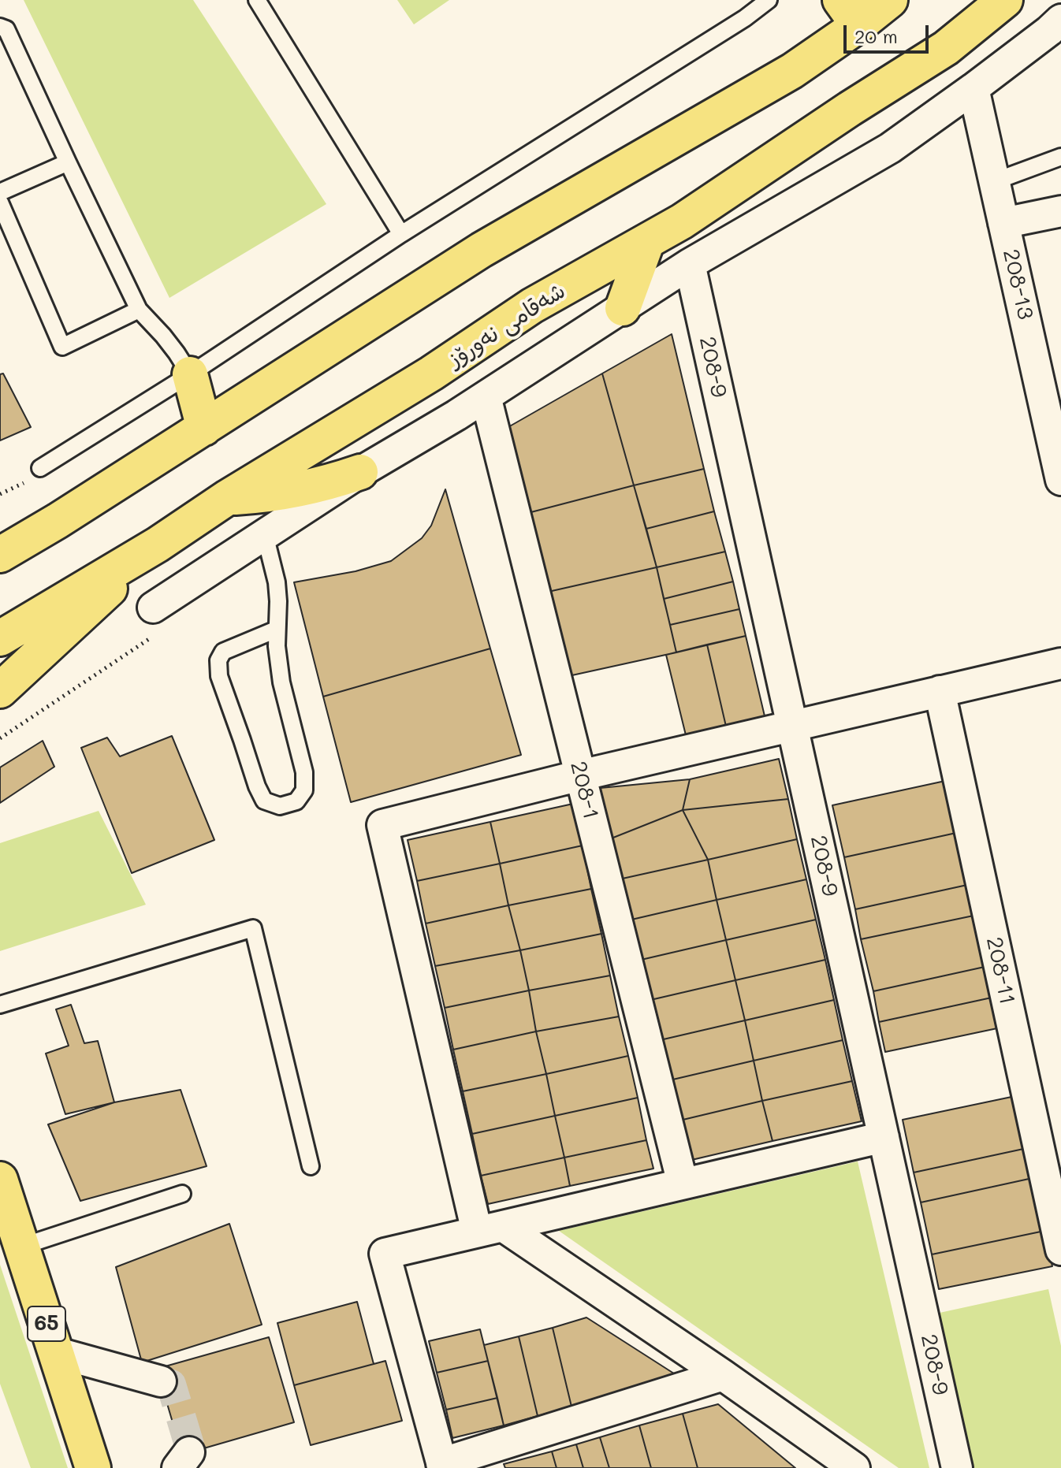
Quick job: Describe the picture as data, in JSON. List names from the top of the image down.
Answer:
{
  "streets": {
    "main road": ["شەقامی نەورۆز", "65"],
    "street": [
      "208-13",
      "208-9",
      "208-1",
      "208-11"
    ]
  },
  "scale_bar": "20 m"
}
